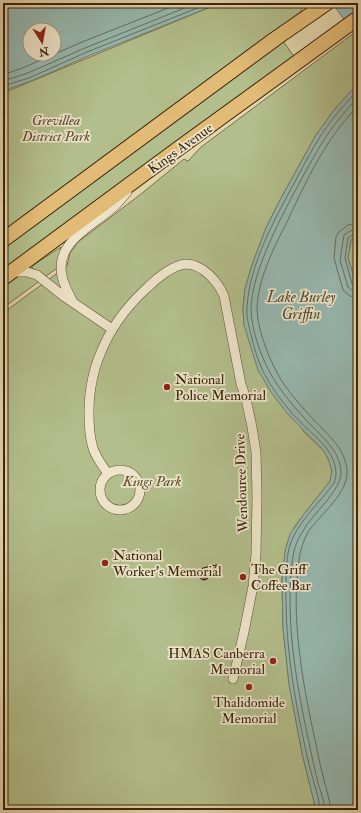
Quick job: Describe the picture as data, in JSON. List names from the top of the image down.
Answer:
{
  "streets": {
    "main road": ["Kings Avenue"],
    "street": ["Wendouree Drive"]
  },
  "water": ["Lake Burley Griffin"],
  "parks": ["Grevillea District Park", "Kings Park"],
  "places": [
    "National Police Memorial",
    "National Worker’s Memorial",
    "The Griff Coffee Bar",
    "HMAS Canberra Memorial",
    "Thalidomide Memorial"
  ],
  "north": "bottom"
}
